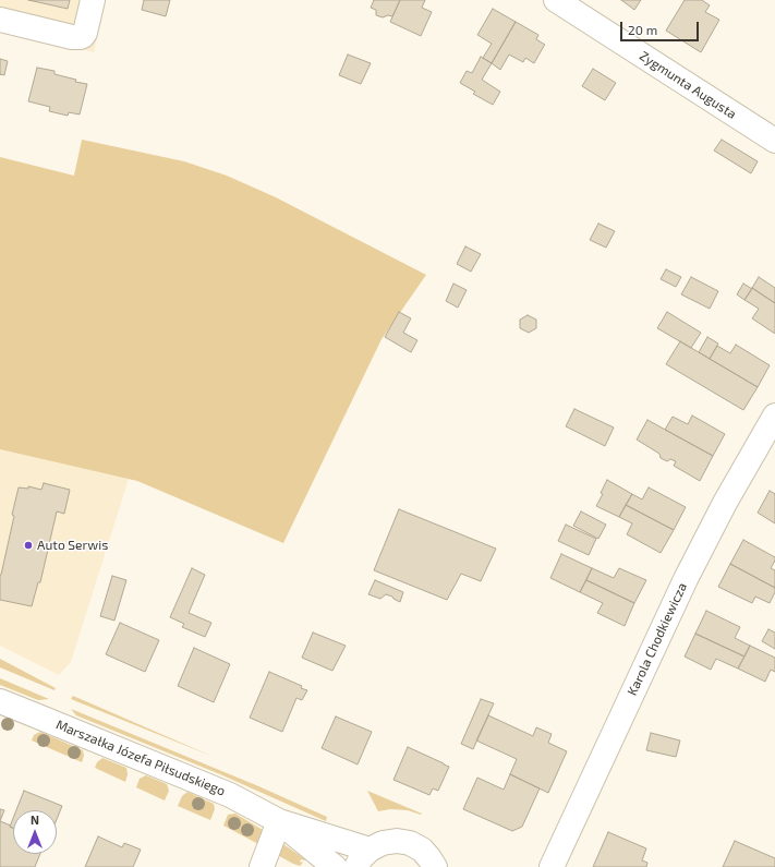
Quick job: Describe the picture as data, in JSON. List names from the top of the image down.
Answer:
{
  "streets": {
    "street": ["Zygmunta Augusta", "Karola Chodkiewicza", "Marszałka Józefa Piłsudskiego"]
  },
  "places": ["Auto Serwis"],
  "scale_bar": "20 m",
  "north": "top"
}
